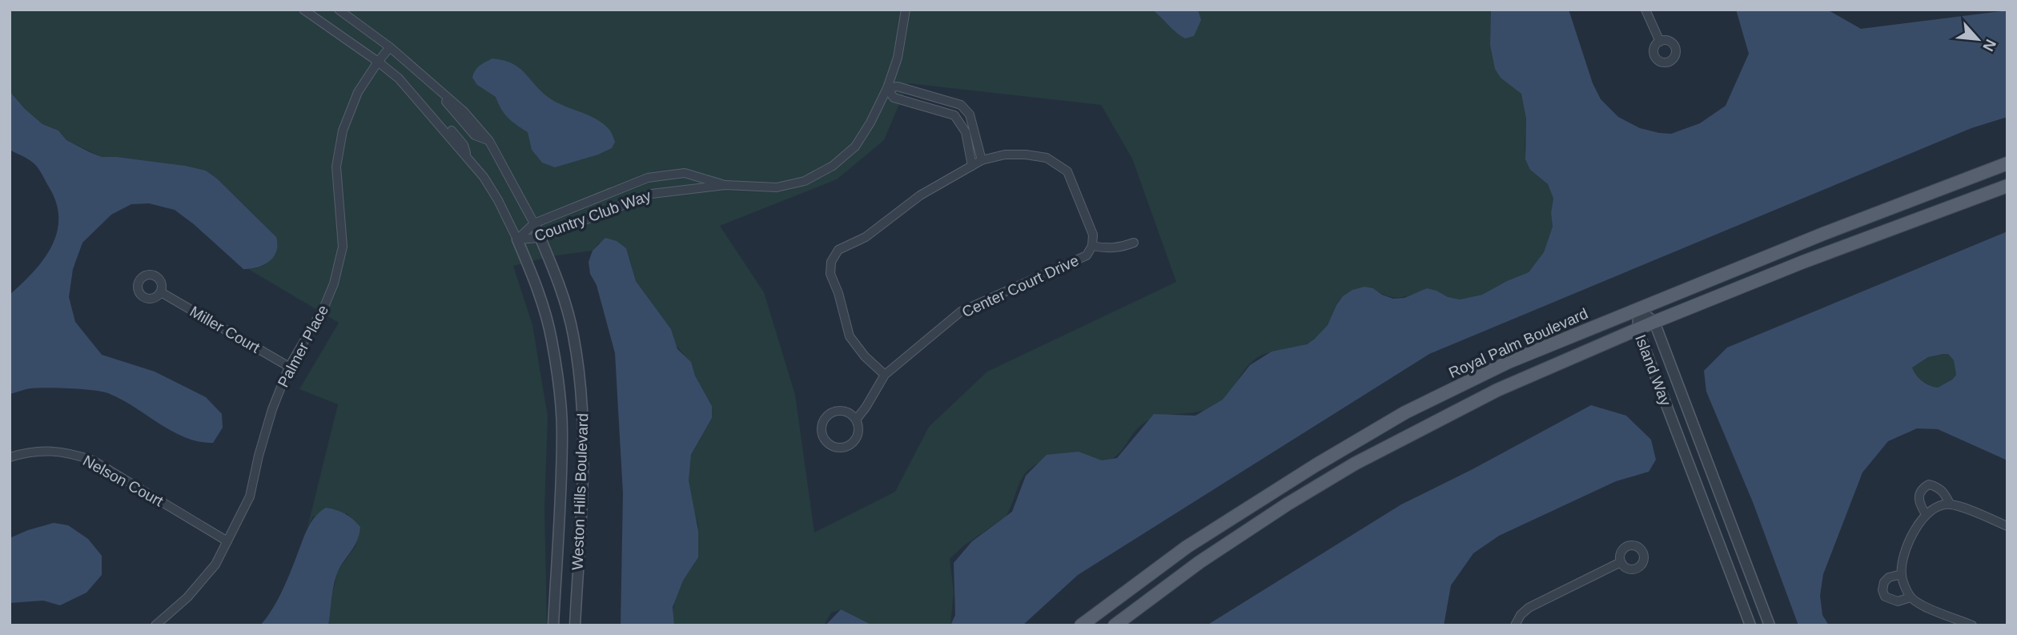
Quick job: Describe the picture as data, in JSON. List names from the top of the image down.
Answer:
{
  "streets": {
    "main road": ["Royal Palm Boulevard"],
    "street": [
      "Country Club Way",
      "Center Court Drive",
      "Miller Court",
      "Palmer Place",
      "Island Way",
      "Nelson Court",
      "Weston Hills Boulevard"
    ]
  },
  "crossings": [
    ["Country Club Way", "Weston Hills Boulevard"],
    ["Miller Court", "Palmer Place"],
    ["Royal Palm Boulevard", "Island Way"],
    ["Palmer Place", "Nelson Court"],
    ["Palmer Place", "Weston Hills Boulevard"]
  ],
  "north": "bottom right"
}
